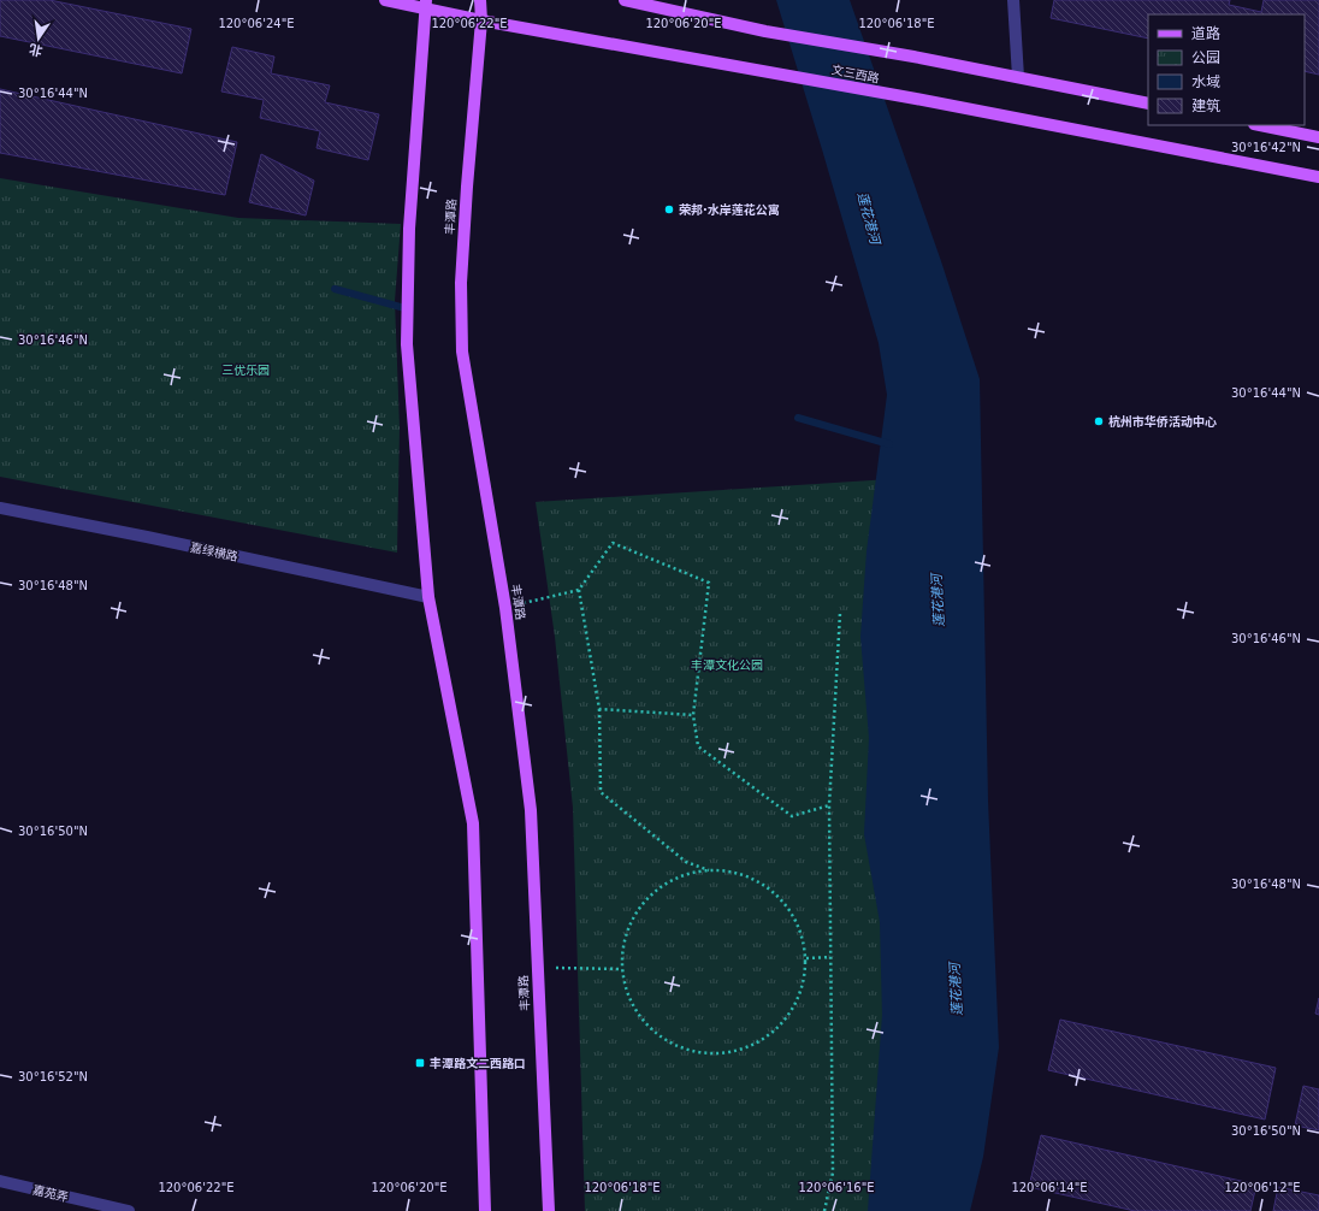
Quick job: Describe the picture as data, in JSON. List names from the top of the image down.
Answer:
{
  "streets": {
    "main road": ["文三西路", "丰潭路"],
    "street": ["嘉绿横路", "嘉苑弄"]
  },
  "crossings": [
    ["文三西路", "丰潭路"]
  ],
  "water": ["莲花港河"],
  "parks": ["三优乐园", "丰潭文化公园"],
  "places": {
    "other": ["荣邦·水岸莲花公寓", "杭州市华侨活动中心"],
    "transit": ["丰潭路文二西路口"]
  },
  "legend": [
    "道路",
    "公园",
    "水域",
    "建筑"
  ],
  "north": "bottom",
  "coordinates": [
    "120°06'24\"E",
    "120°06'22\"E",
    "120°06'20\"E",
    "120°06'18\"E",
    "30°16'44\"N",
    "30°16'42\"N",
    "30°16'46\"N",
    "30°16'48\"N",
    "30°16'50\"N",
    "30°16'52\"N",
    "120°06'16\"E",
    "120°06'14\"E",
    "120°06'12\"E"
  ]
}
